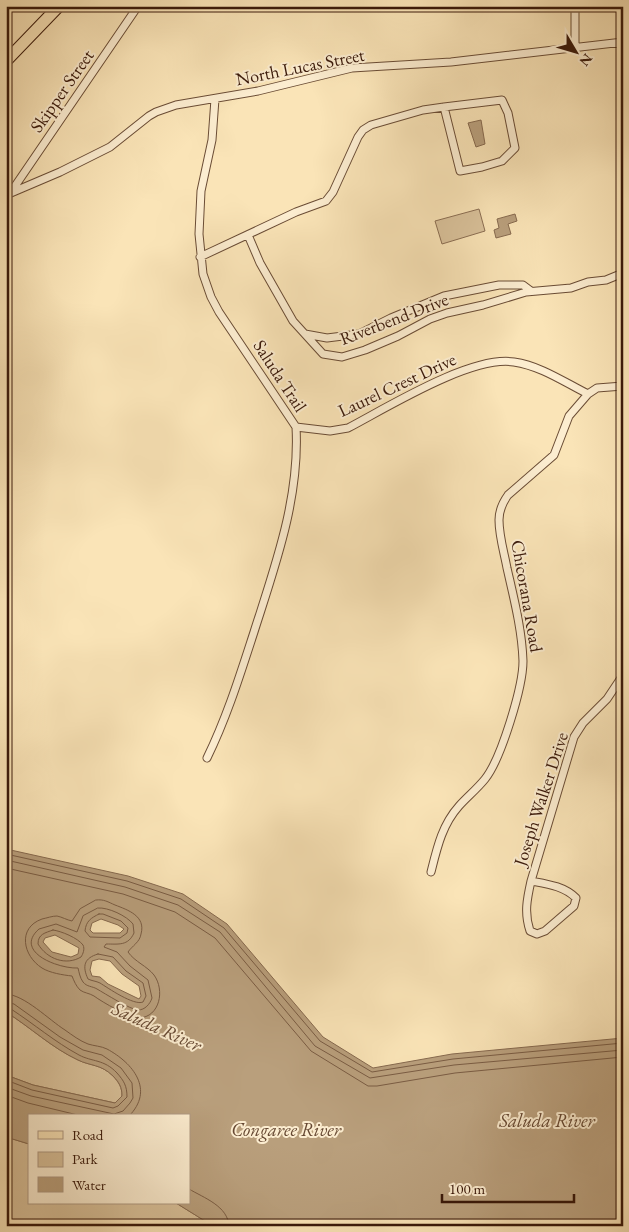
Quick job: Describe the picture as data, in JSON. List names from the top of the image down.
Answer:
{
  "streets": {
    "street": [
      "North Lucas Street",
      "Skipper Street",
      "Riverbend Drive",
      "Saluda Trail",
      "Laurel Crest Drive",
      "Chicorana Road",
      "Joseph Walker Drive"
    ]
  },
  "crossings": [
    ["North Lucas Street", "Skipper Street"],
    ["North Lucas Street", "Saluda Trail"],
    ["Saluda Trail", "Laurel Crest Drive"],
    ["Laurel Crest Drive", "Chicorana Road"]
  ],
  "water": ["Saluda River", "Congaree River"],
  "legend": ["Road", "Park", "Water"],
  "scale_bar": "100 m",
  "north": "bottom right"
}
